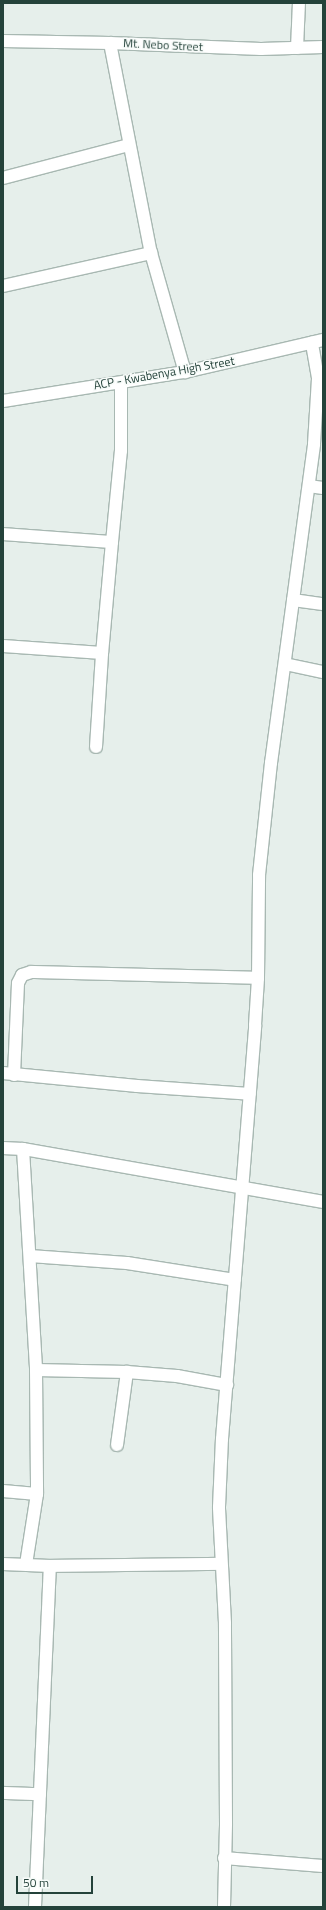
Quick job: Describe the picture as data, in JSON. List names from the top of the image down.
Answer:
{
  "streets": {
    "street": ["Mt. Nebo Street", "ACP - Kwabenya High Street"]
  },
  "scale_bar": "50 m"
}
